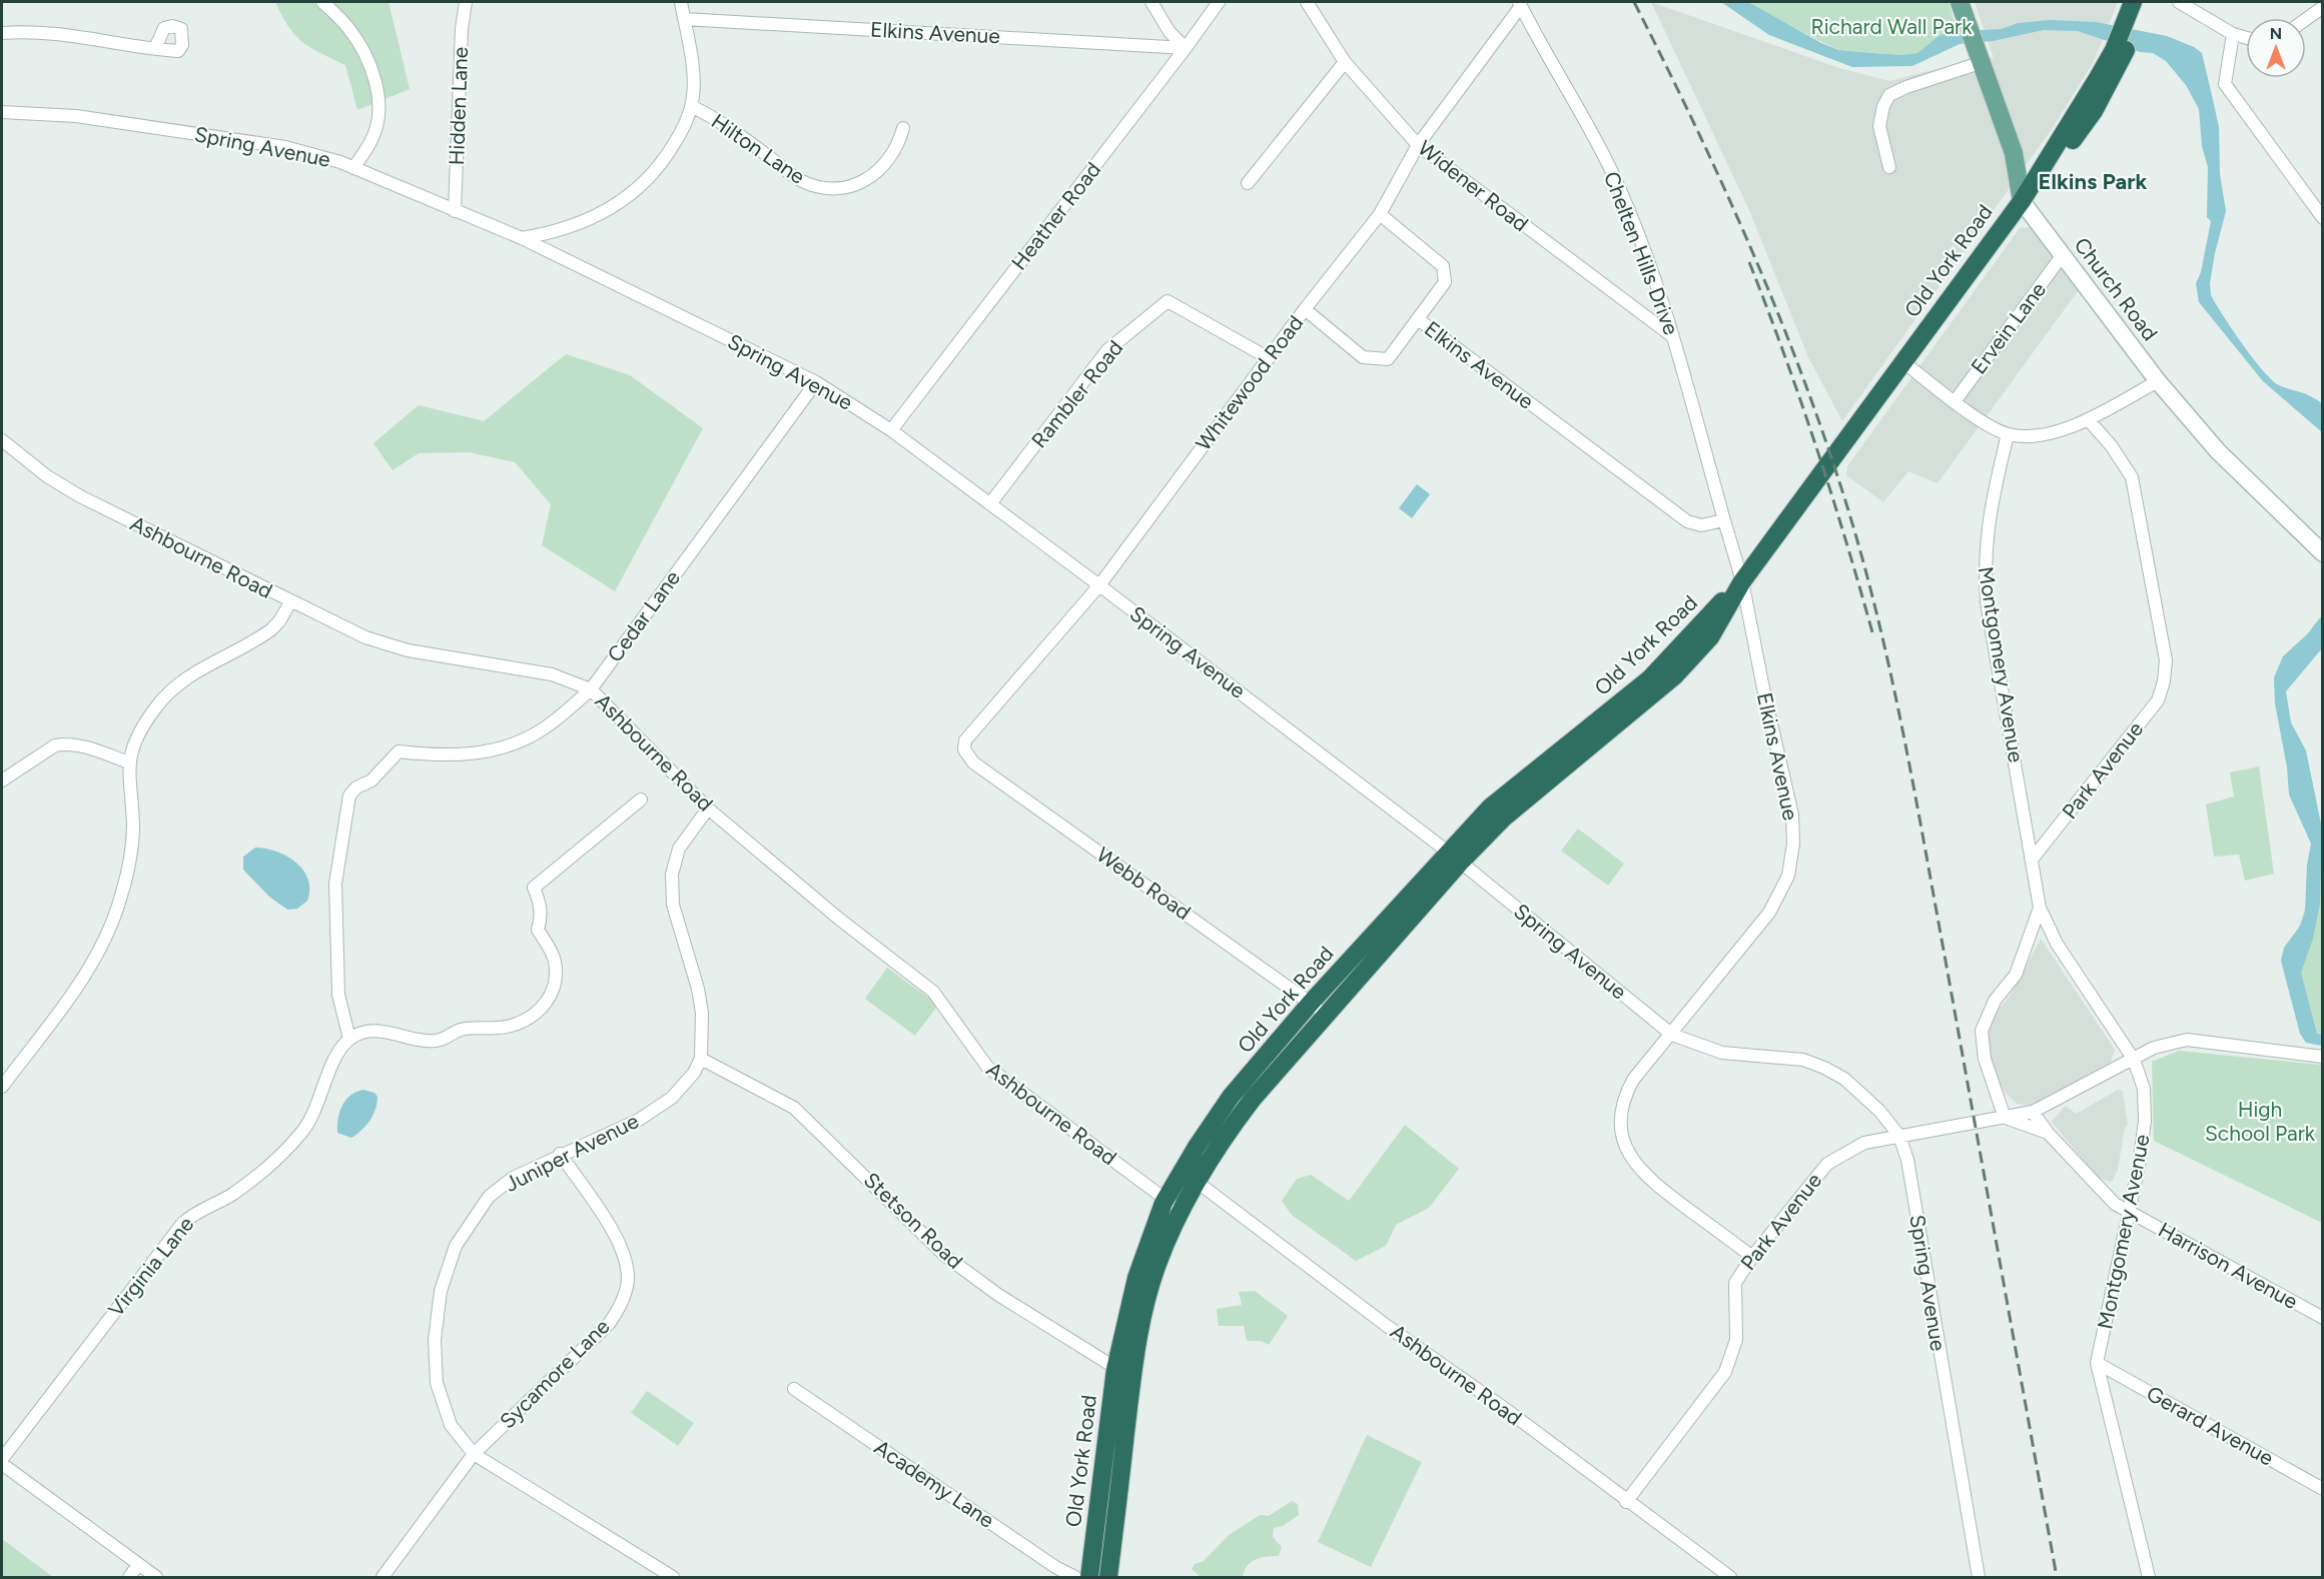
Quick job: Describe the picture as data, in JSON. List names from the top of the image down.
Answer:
{
  "streets": {
    "highway": ["Old York Road"],
    "main road": ["Church Road"],
    "street": [
      "Elkins Avenue",
      "Hidden Lane",
      "Spring Avenue",
      "Hilton Lane",
      "Widener Road",
      "Heather Road",
      "Chelten Hills Drive",
      "Ervein Lane",
      "Whitewood Road",
      "Rambler Road",
      "Ashbourne Road",
      "Cedar Lane",
      "Montgomery Avenue",
      "Park Avenue",
      "Webb Road",
      "Juniper Avenue",
      "Stetson Road",
      "Harrison Avenue",
      "Virginia Lane",
      "Sycamore Lane",
      "Gerard Avenue",
      "Academy Lane"
    ]
  },
  "crossings": [
    ["Elkins Avenue", "Spring Avenue"],
    ["Elkins Avenue", "Heather Road"],
    ["Elkins Avenue", "Chelten Hills Drive"],
    ["Elkins Avenue", "Old York Road"],
    ["Elkins Avenue", "Whitewood Road"],
    ["Elkins Avenue", "Park Avenue"],
    ["Hidden Lane", "Spring Avenue"],
    ["Spring Avenue", "Heather Road"],
    ["Spring Avenue", "Old York Road"],
    ["Spring Avenue", "Whitewood Road"],
    ["Spring Avenue", "Rambler Road"],
    ["Spring Avenue", "Cedar Lane"],
    ["Spring Avenue", "Park Avenue"],
    ["Widener Road", "Chelten Hills Drive"],
    ["Widener Road", "Whitewood Road"],
    ["Chelten Hills Drive", "Whitewood Road"],
    ["Old York Road", "Church Road"],
    ["Old York Road", "Ashbourne Road"],
    ["Old York Road", "Webb Road"],
    ["Old York Road", "Stetson Road"],
    ["Church Road", "Ervein Lane"],
    ["Whitewood Road", "Rambler Road"],
    ["Whitewood Road", "Webb Road"],
    ["Ashbourne Road", "Cedar Lane"],
    ["Ashbourne Road", "Park Avenue"],
    ["Cedar Lane", "Virginia Lane"],
    ["Montgomery Avenue", "Park Avenue"],
    ["Montgomery Avenue", "Harrison Avenue"],
    ["Montgomery Avenue", "Gerard Avenue"],
    ["Park Avenue", "Harrison Avenue"],
    ["Juniper Avenue", "Stetson Road"],
    ["Juniper Avenue", "Sycamore Lane"]
  ],
  "districts": ["Elkins Park"],
  "parks": ["Richard Wall Park", "High School Park"],
  "north": "top"
}
